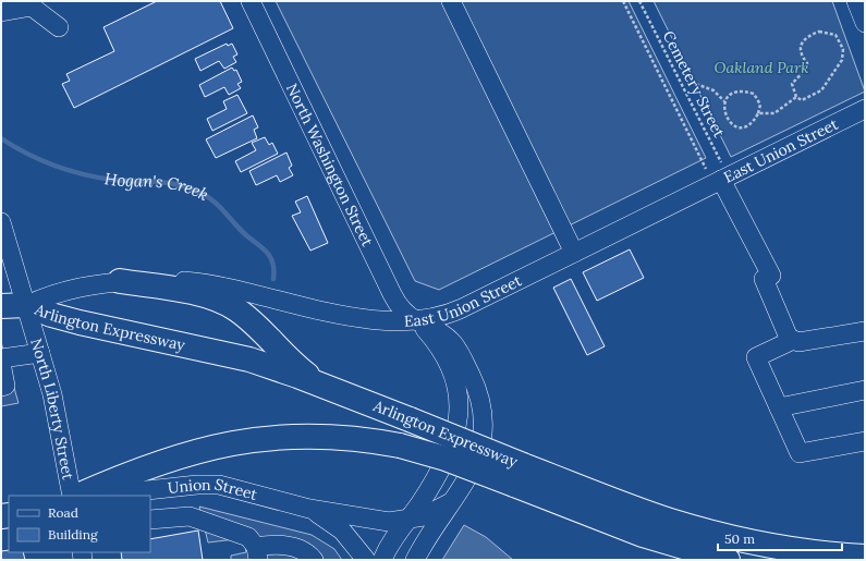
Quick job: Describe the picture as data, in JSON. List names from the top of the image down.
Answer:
{
  "streets": {
    "main road": ["Arlington Expressway"],
    "street": [
      "East Union Street",
      "North Washington Street",
      "North Liberty Street",
      "Union Street"
    ],
    "path": ["Cemetery Street"]
  },
  "crossings": [
    ["Cemetery Street", "East Union Street"],
    ["East Union Street", "North Washington Street"],
    ["East Union Street", "Arlington Expressway"],
    ["East Union Street", "North Liberty Street"],
    ["North Washington Street", "Union Street"],
    ["Arlington Expressway", "North Liberty Street"]
  ],
  "water": ["Hogan's Creek"],
  "parks": ["Oakland Park"],
  "legend": ["Road", "Building"],
  "scale_bar": "50 m"
}
